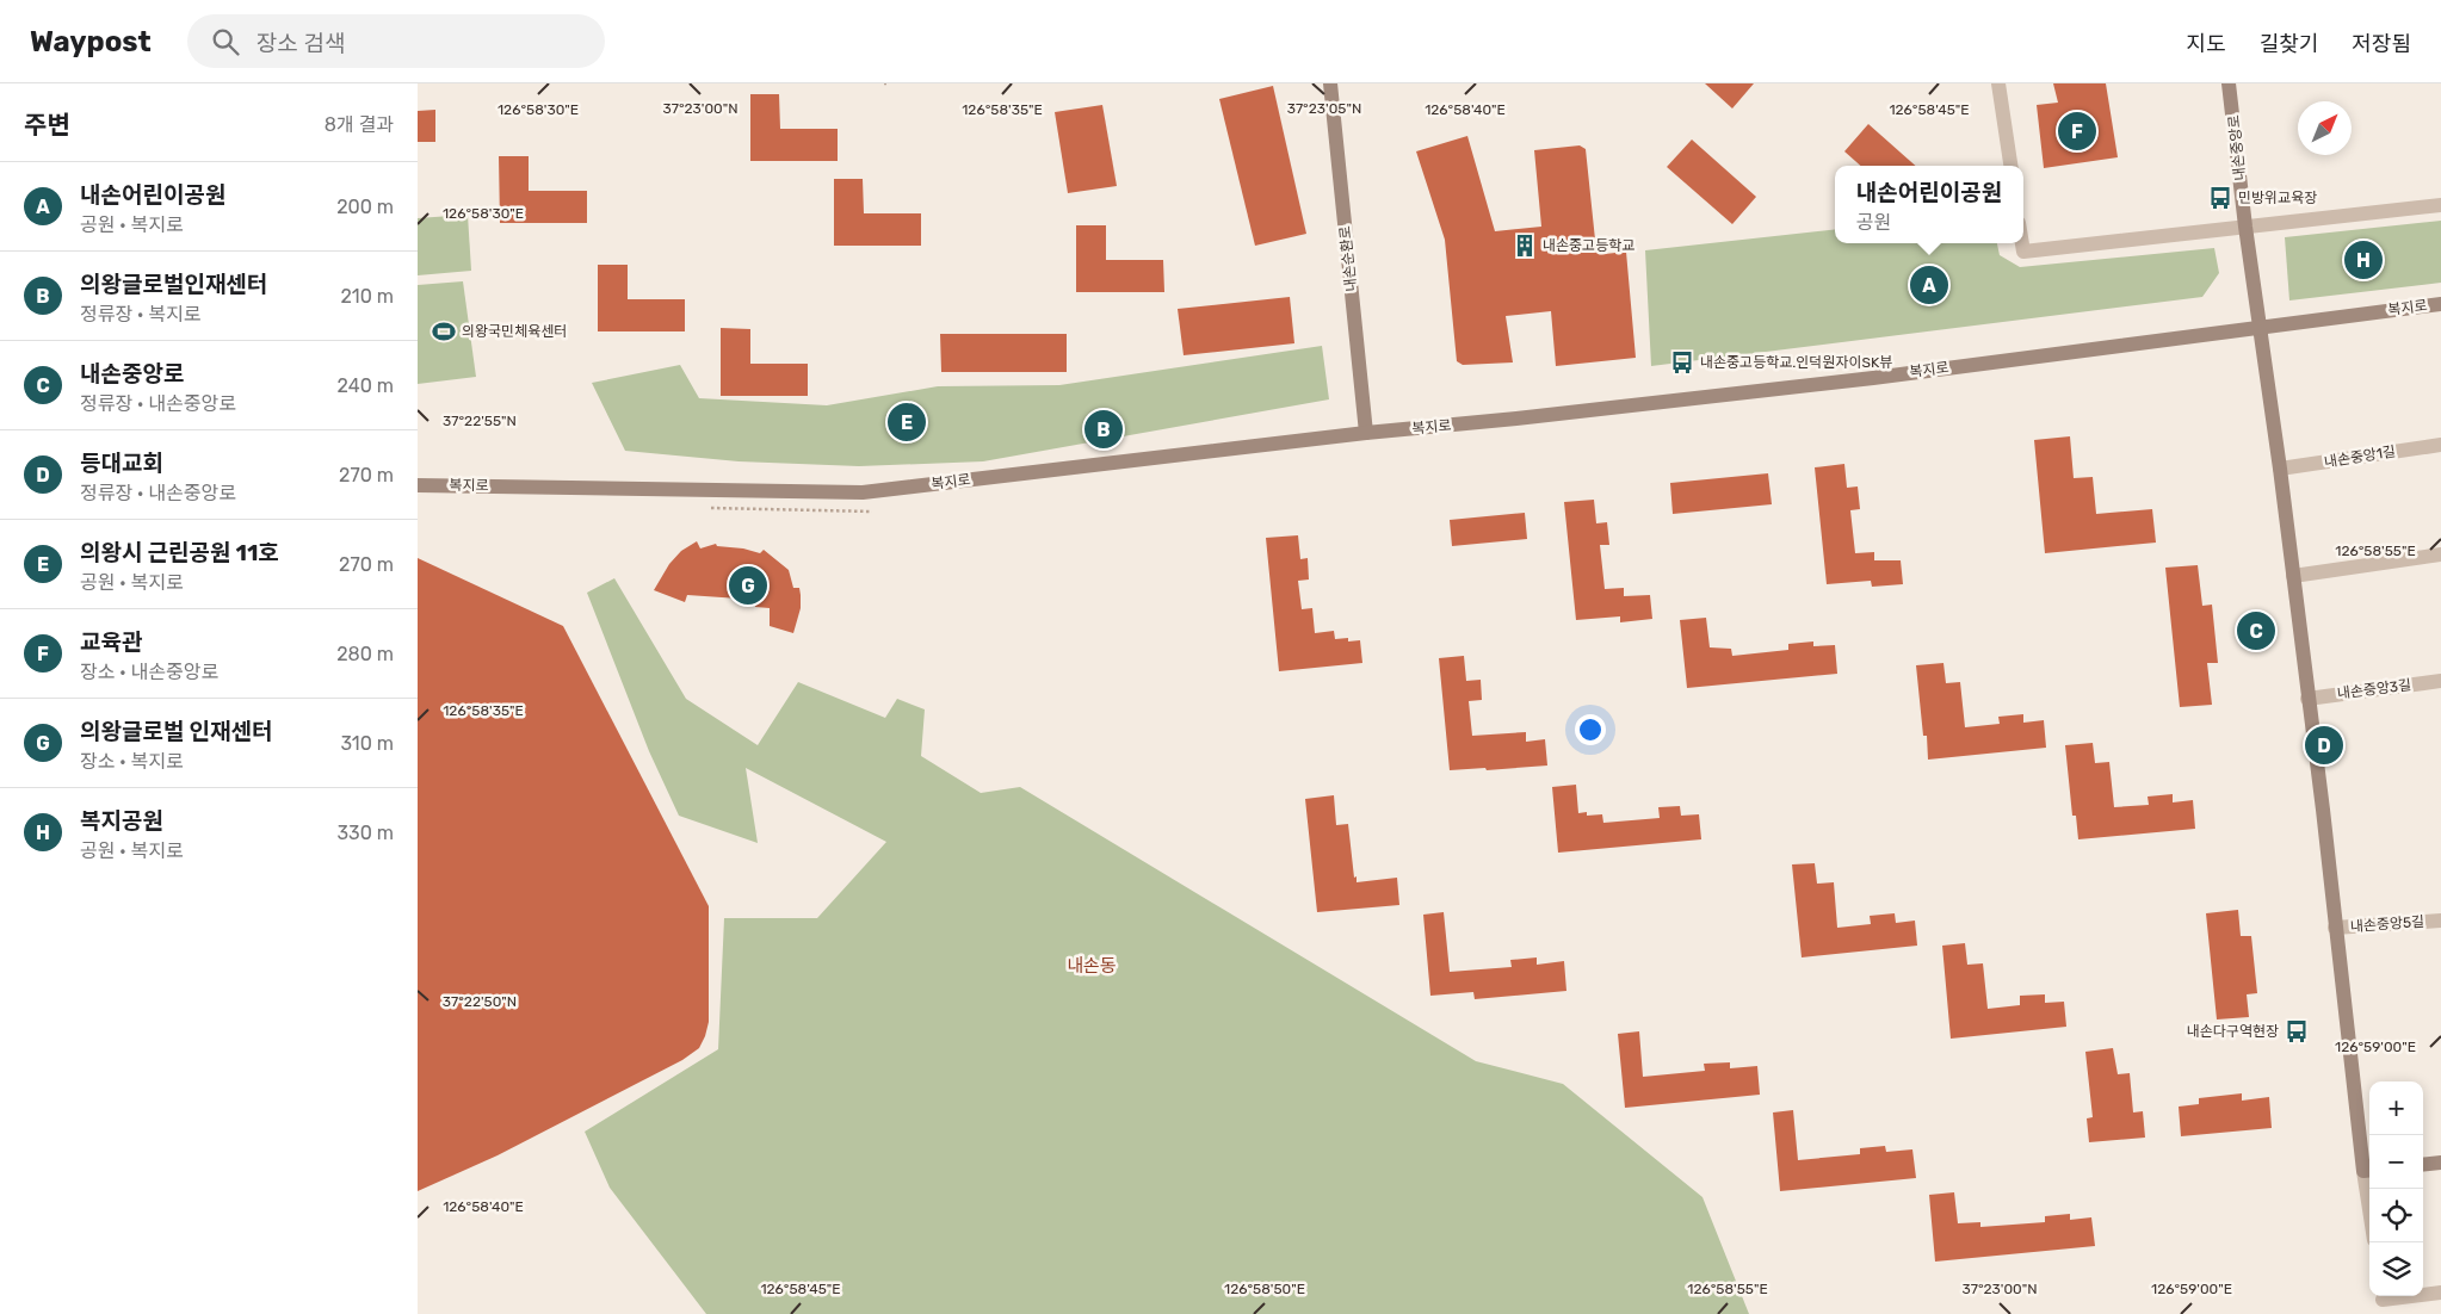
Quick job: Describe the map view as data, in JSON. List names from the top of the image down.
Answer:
{
  "streets": {
    "street": [
      "내손중앙로",
      "내손순환로",
      "복지로",
      "내손중앙1길",
      "내손중앙3길",
      "내손중앙5길"
    ]
  },
  "crossings": [
    ["내손중앙로", "복지로"],
    ["내손중앙로", "내손중앙1길"],
    ["내손중앙로", "내손중앙3길"],
    ["내손중앙로", "내손중앙5길"],
    ["내손순환로", "복지로"]
  ],
  "districts": ["내손동"],
  "places": {
    "bus stop": ["민방위교육장", "내손중고등학교.인덕원자이SK뷰", "내손다구역현장"],
    "building": ["내손중고등학교"],
    "sports": ["의왕국민체육센터"]
  },
  "north": "top right",
  "page": {
    "header": "Waypost",
    "search": "장소 검색",
    "nav": ["지도", "길찾기", "저장됨"],
    "heading": ["주변", "8개 결과"],
    "pins": [
      "F",
      "H",
      "A",
      "E",
      "B",
      "G",
      "C",
      "D"
    ],
    "list": [
      {
        "mark": "A",
        "name": "내손어린이공원",
        "note": "공원 · 복지로",
        "value": "200 m"
      },
      {
        "mark": "B",
        "name": "의왕글로벌인재센터",
        "note": "정류장 · 복지로",
        "value": "210 m"
      },
      {
        "mark": "C",
        "name": "내손중앙로",
        "note": "정류장 · 내손중앙로",
        "value": "240 m"
      },
      {
        "mark": "D",
        "name": "등대교회",
        "note": "정류장 · 내손중앙로",
        "value": "270 m"
      },
      {
        "mark": "E",
        "name": "의왕시 근린공원 11호",
        "note": "공원 · 복지로",
        "value": "270 m"
      },
      {
        "mark": "F",
        "name": "교육관",
        "note": "장소 · 내손중앙로",
        "value": "280 m"
      },
      {
        "mark": "G",
        "name": "의왕글로벌 인재센터",
        "note": "장소 · 복지로",
        "value": "310 m"
      },
      {
        "mark": "H",
        "name": "복지공원",
        "note": "공원 · 복지로",
        "value": "330 m"
      }
    ],
    "popup": ["내손어린이공원", "공원"],
    "map_buttons": ["+", "−"]
  },
  "coordinates": [
    "37°23'00\"N",
    "37°23'05\"N",
    "126°58'35\"E",
    "126°58'40\"E",
    "126°58'30\"E",
    "126°58'45\"E",
    "37°22'55\"N",
    "126°58'55\"E",
    "37°22'50\"N",
    "126°59'00\"E",
    "126°58'50\"E"
  ]
}
